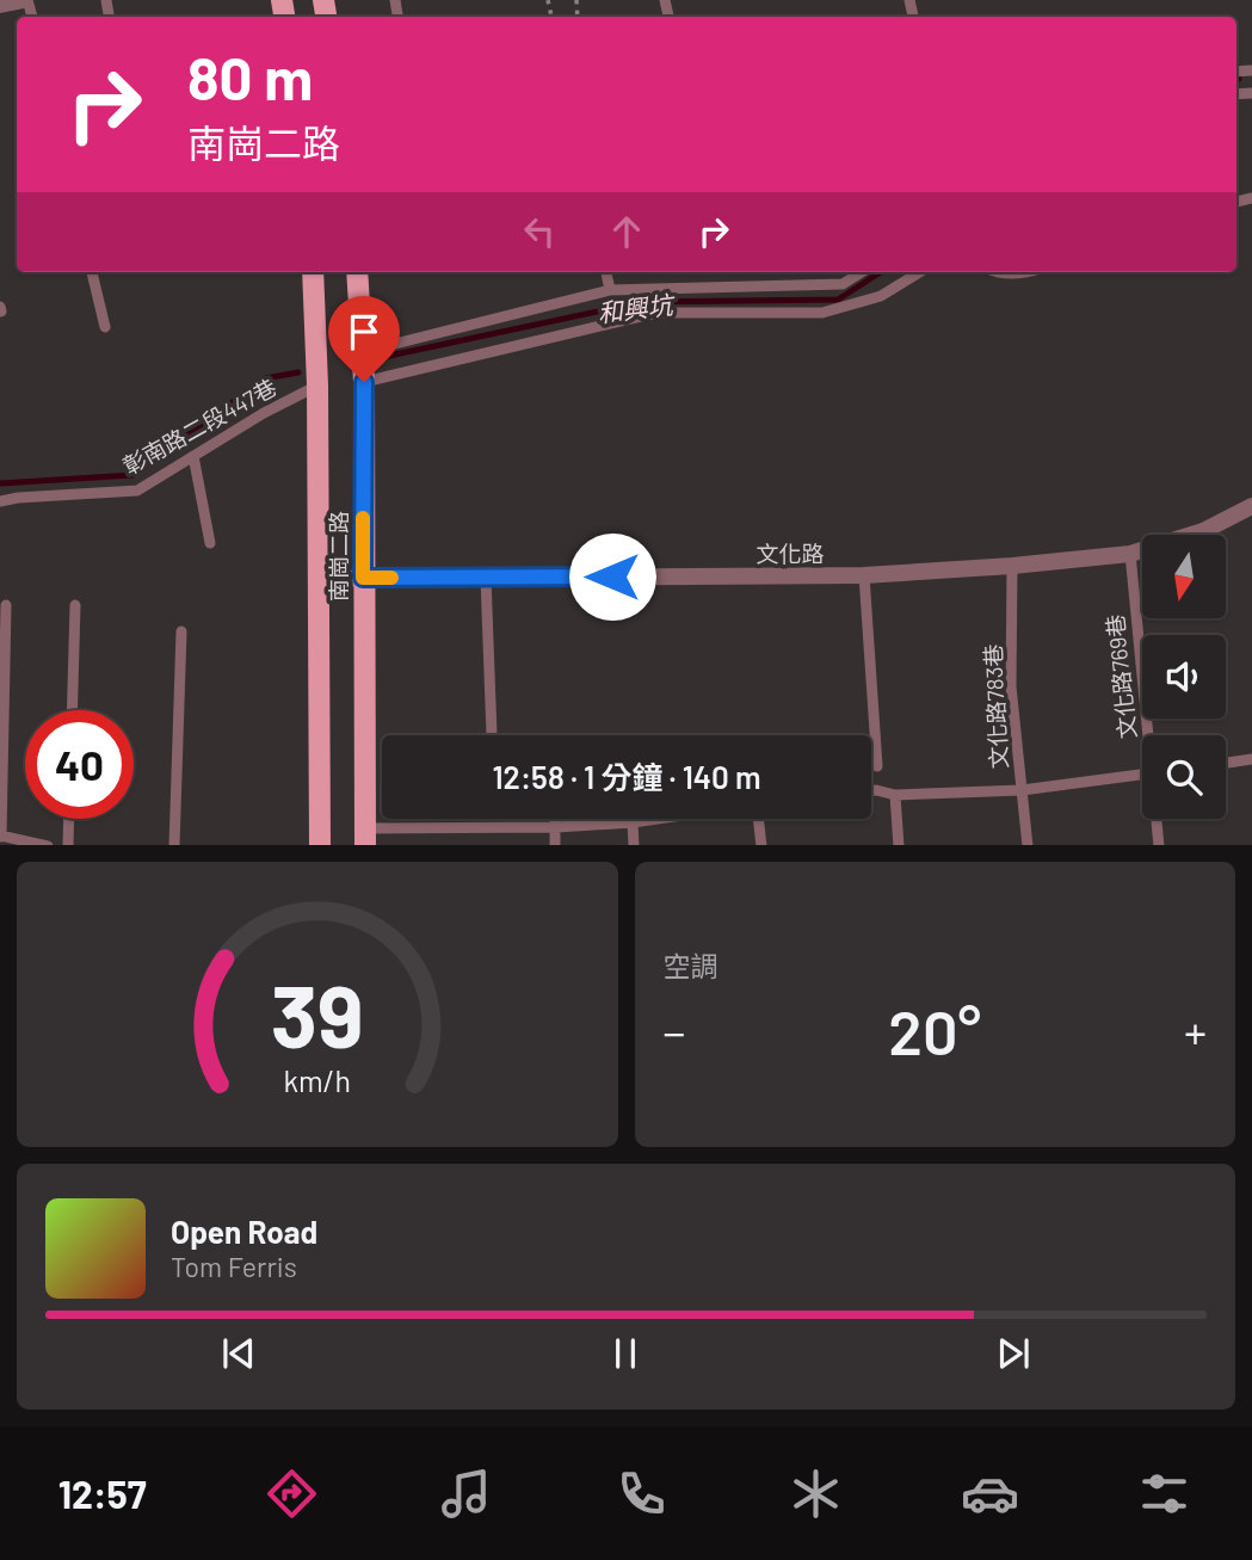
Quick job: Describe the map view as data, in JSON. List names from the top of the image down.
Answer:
{
  "streets": {
    "main road": ["南崗二路"],
    "street": ["文化路"],
    "lane": ["彰南路二段447巷", "文化路769巷", "文化路783巷"]
  },
  "crossings": [
    ["彰南路二段447巷", "南崗二路"],
    ["文化路", "南崗二路"],
    ["文化路", "文化路769巷"],
    ["文化路", "文化路783巷"]
  ],
  "water": ["和興坑"],
  "north": "bottom",
  "page": {
    "turn": ["80 m", "南崗二路"],
    "limit": "40",
    "trip": "12:58 · 1 分鐘 · 140 m",
    "tile": "空調",
    "heat": ["−", "20°", "+"],
    "song": ["Open Road", "Tom Ferris"],
    "tabs": "12:57",
    "gauge": ["39", "km/h"]
  }
}
